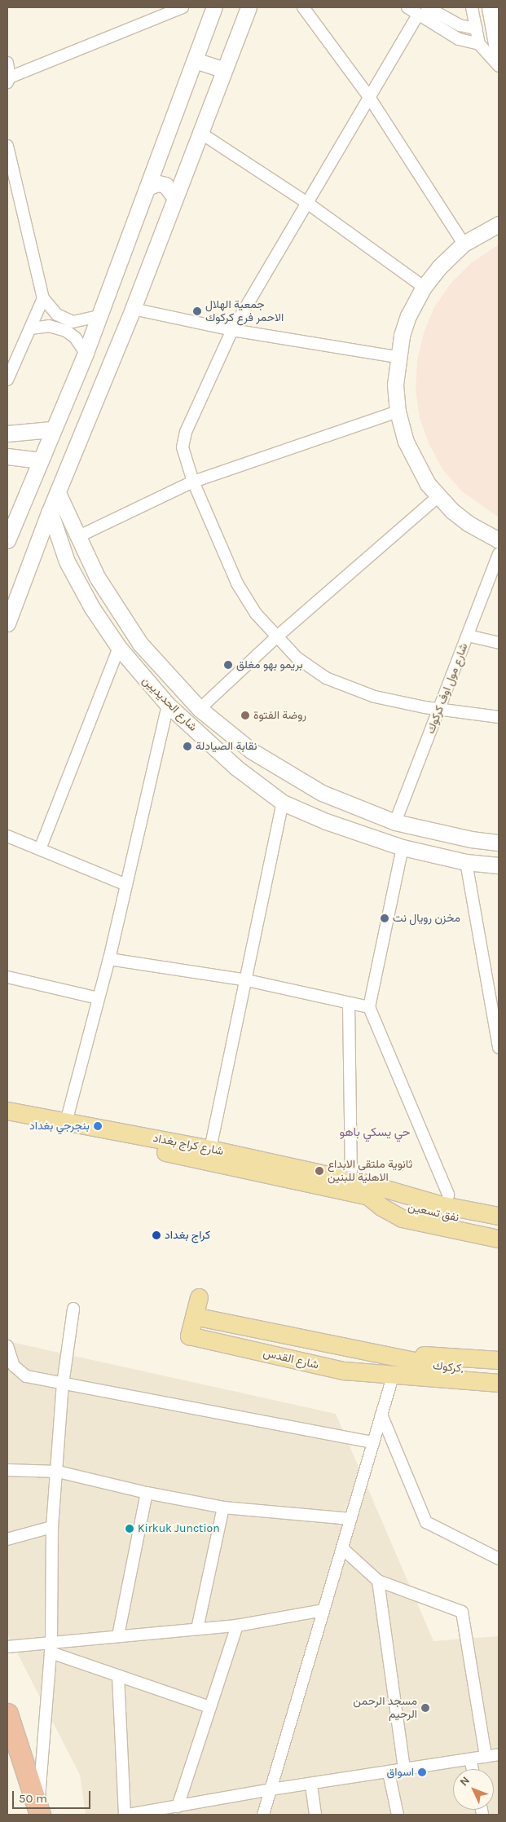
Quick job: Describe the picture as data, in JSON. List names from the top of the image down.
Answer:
{
  "streets": {
    "main road": [
      "شارع كراج بغداد",
      "نفق تسعين",
      "شارع القدس",
      "كركوك,"
    ],
    "street": ["شارع مول اوف كركوك", "شارع الحديديين"]
  },
  "crossings": [
    ["شارع مول اوف كركوك", "شارع الحديديين"],
    ["شارع كراج بغداد", "نفق تسعين"],
    ["شارع القدس", "كركوك,"]
  ],
  "districts": ["حي يسكي باهو"],
  "places": [
    "جمعية الهلال الاحمر فرع كركوك",
    "بريمو بهو مغلق",
    "روضة الفتوة",
    "نقابة الصيادلة",
    "مخزن رويال نت",
    "بنجرجي بغداد",
    "ثانوية ملتقى الابداع الاهلية للبنين",
    "كراج بغداد",
    "Kirkuk Junction",
    "مسجد الرحمن الرحيم",
    "اسواق"
  ],
  "scale_bar": "50 m",
  "north": "top left"
}
